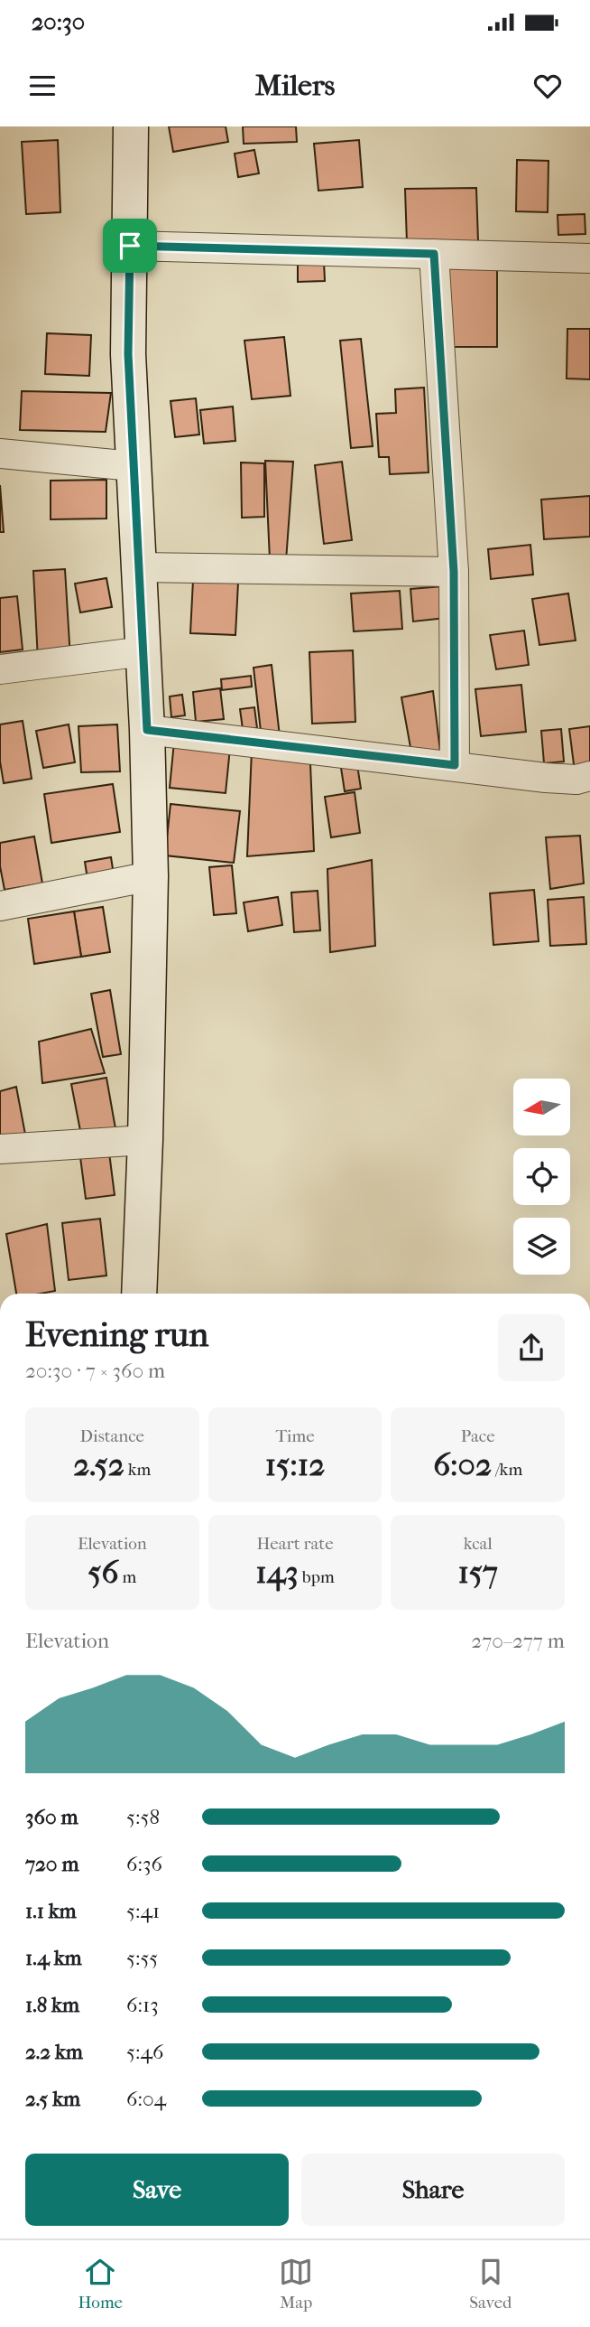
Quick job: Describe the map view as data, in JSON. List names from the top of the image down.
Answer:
{
  "north": "left",
  "page": {
    "status": "20:30",
    "header": "Milers",
    "heading": ["Evening run", "20:30 · 7 × 360 m"],
    "stats": [
      ["Distance", "2.52 km"],
      ["Time", "15:12"],
      ["Pace", "6:02 /km"],
      ["Elevation", "56 m"],
      ["Heart rate", "143 bpm"],
      ["kcal", "157"]
    ],
    "chart": ["Elevation", "270–277 m"],
    "list": [
      {
        "name": "360 m",
        "note": "5:58"
      },
      {
        "name": "720 m",
        "note": "6:36"
      },
      {
        "name": "1.1 km",
        "note": "5:41"
      },
      {
        "name": "1.4 km",
        "note": "5:55"
      },
      {
        "name": "1.8 km",
        "note": "6:13"
      },
      {
        "name": "2.2 km",
        "note": "5:46"
      },
      {
        "name": "2.5 km",
        "note": "6:04"
      }
    ],
    "buttons": ["Save", "Share"],
    "tabs": ["Home", "Map", "Saved"]
  }
}
